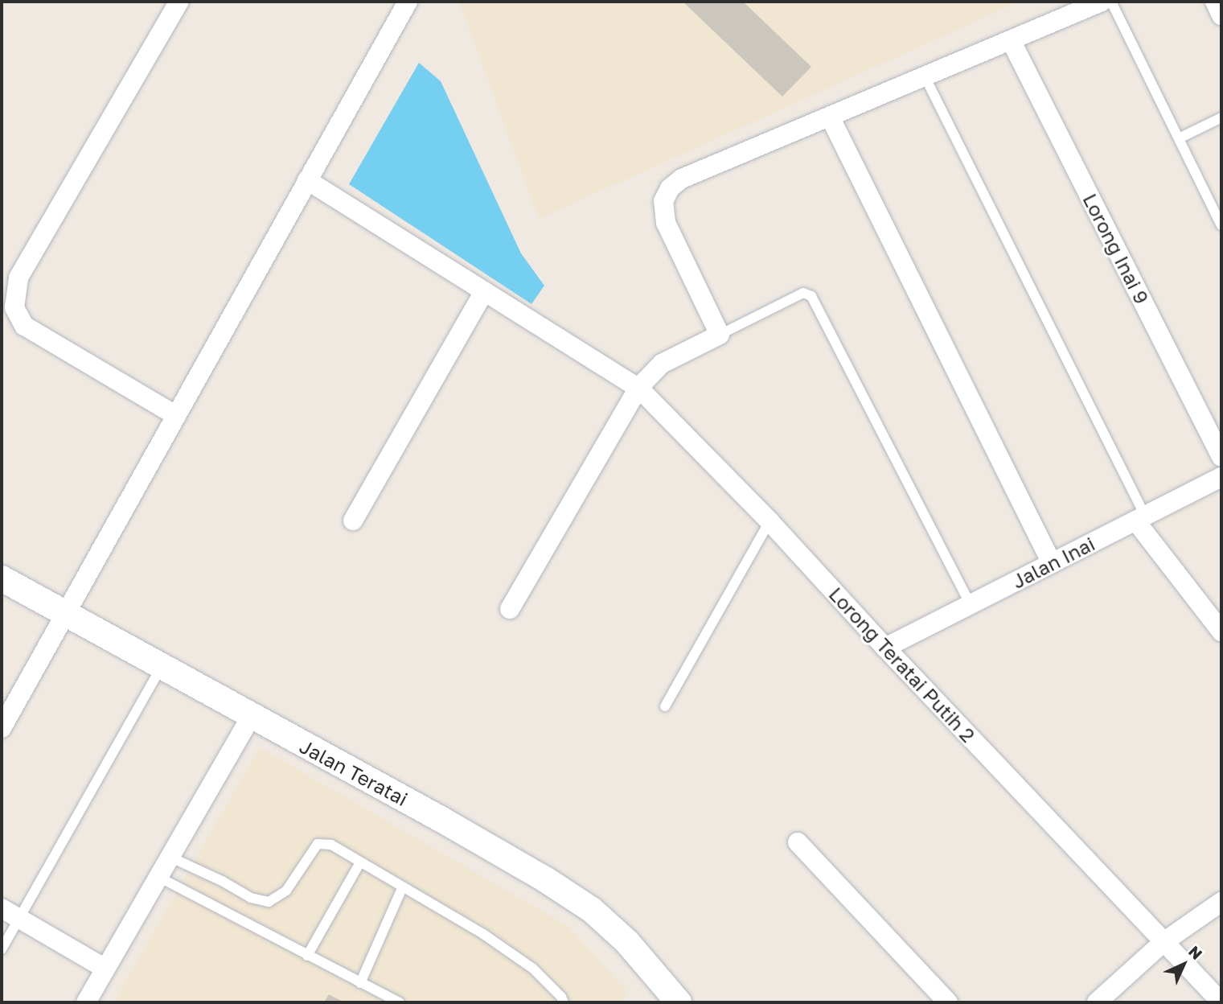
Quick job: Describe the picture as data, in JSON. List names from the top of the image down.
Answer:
{
  "streets": {
    "street": [
      "Lorong Inai 9",
      "Jalan Inai",
      "Lorong Teratai Putih 2",
      "Jalan Teratai"
    ]
  },
  "crossings": [
    ["Jalan Inai", "Lorong Teratai Putih 2"]
  ],
  "north": "top right"
}
